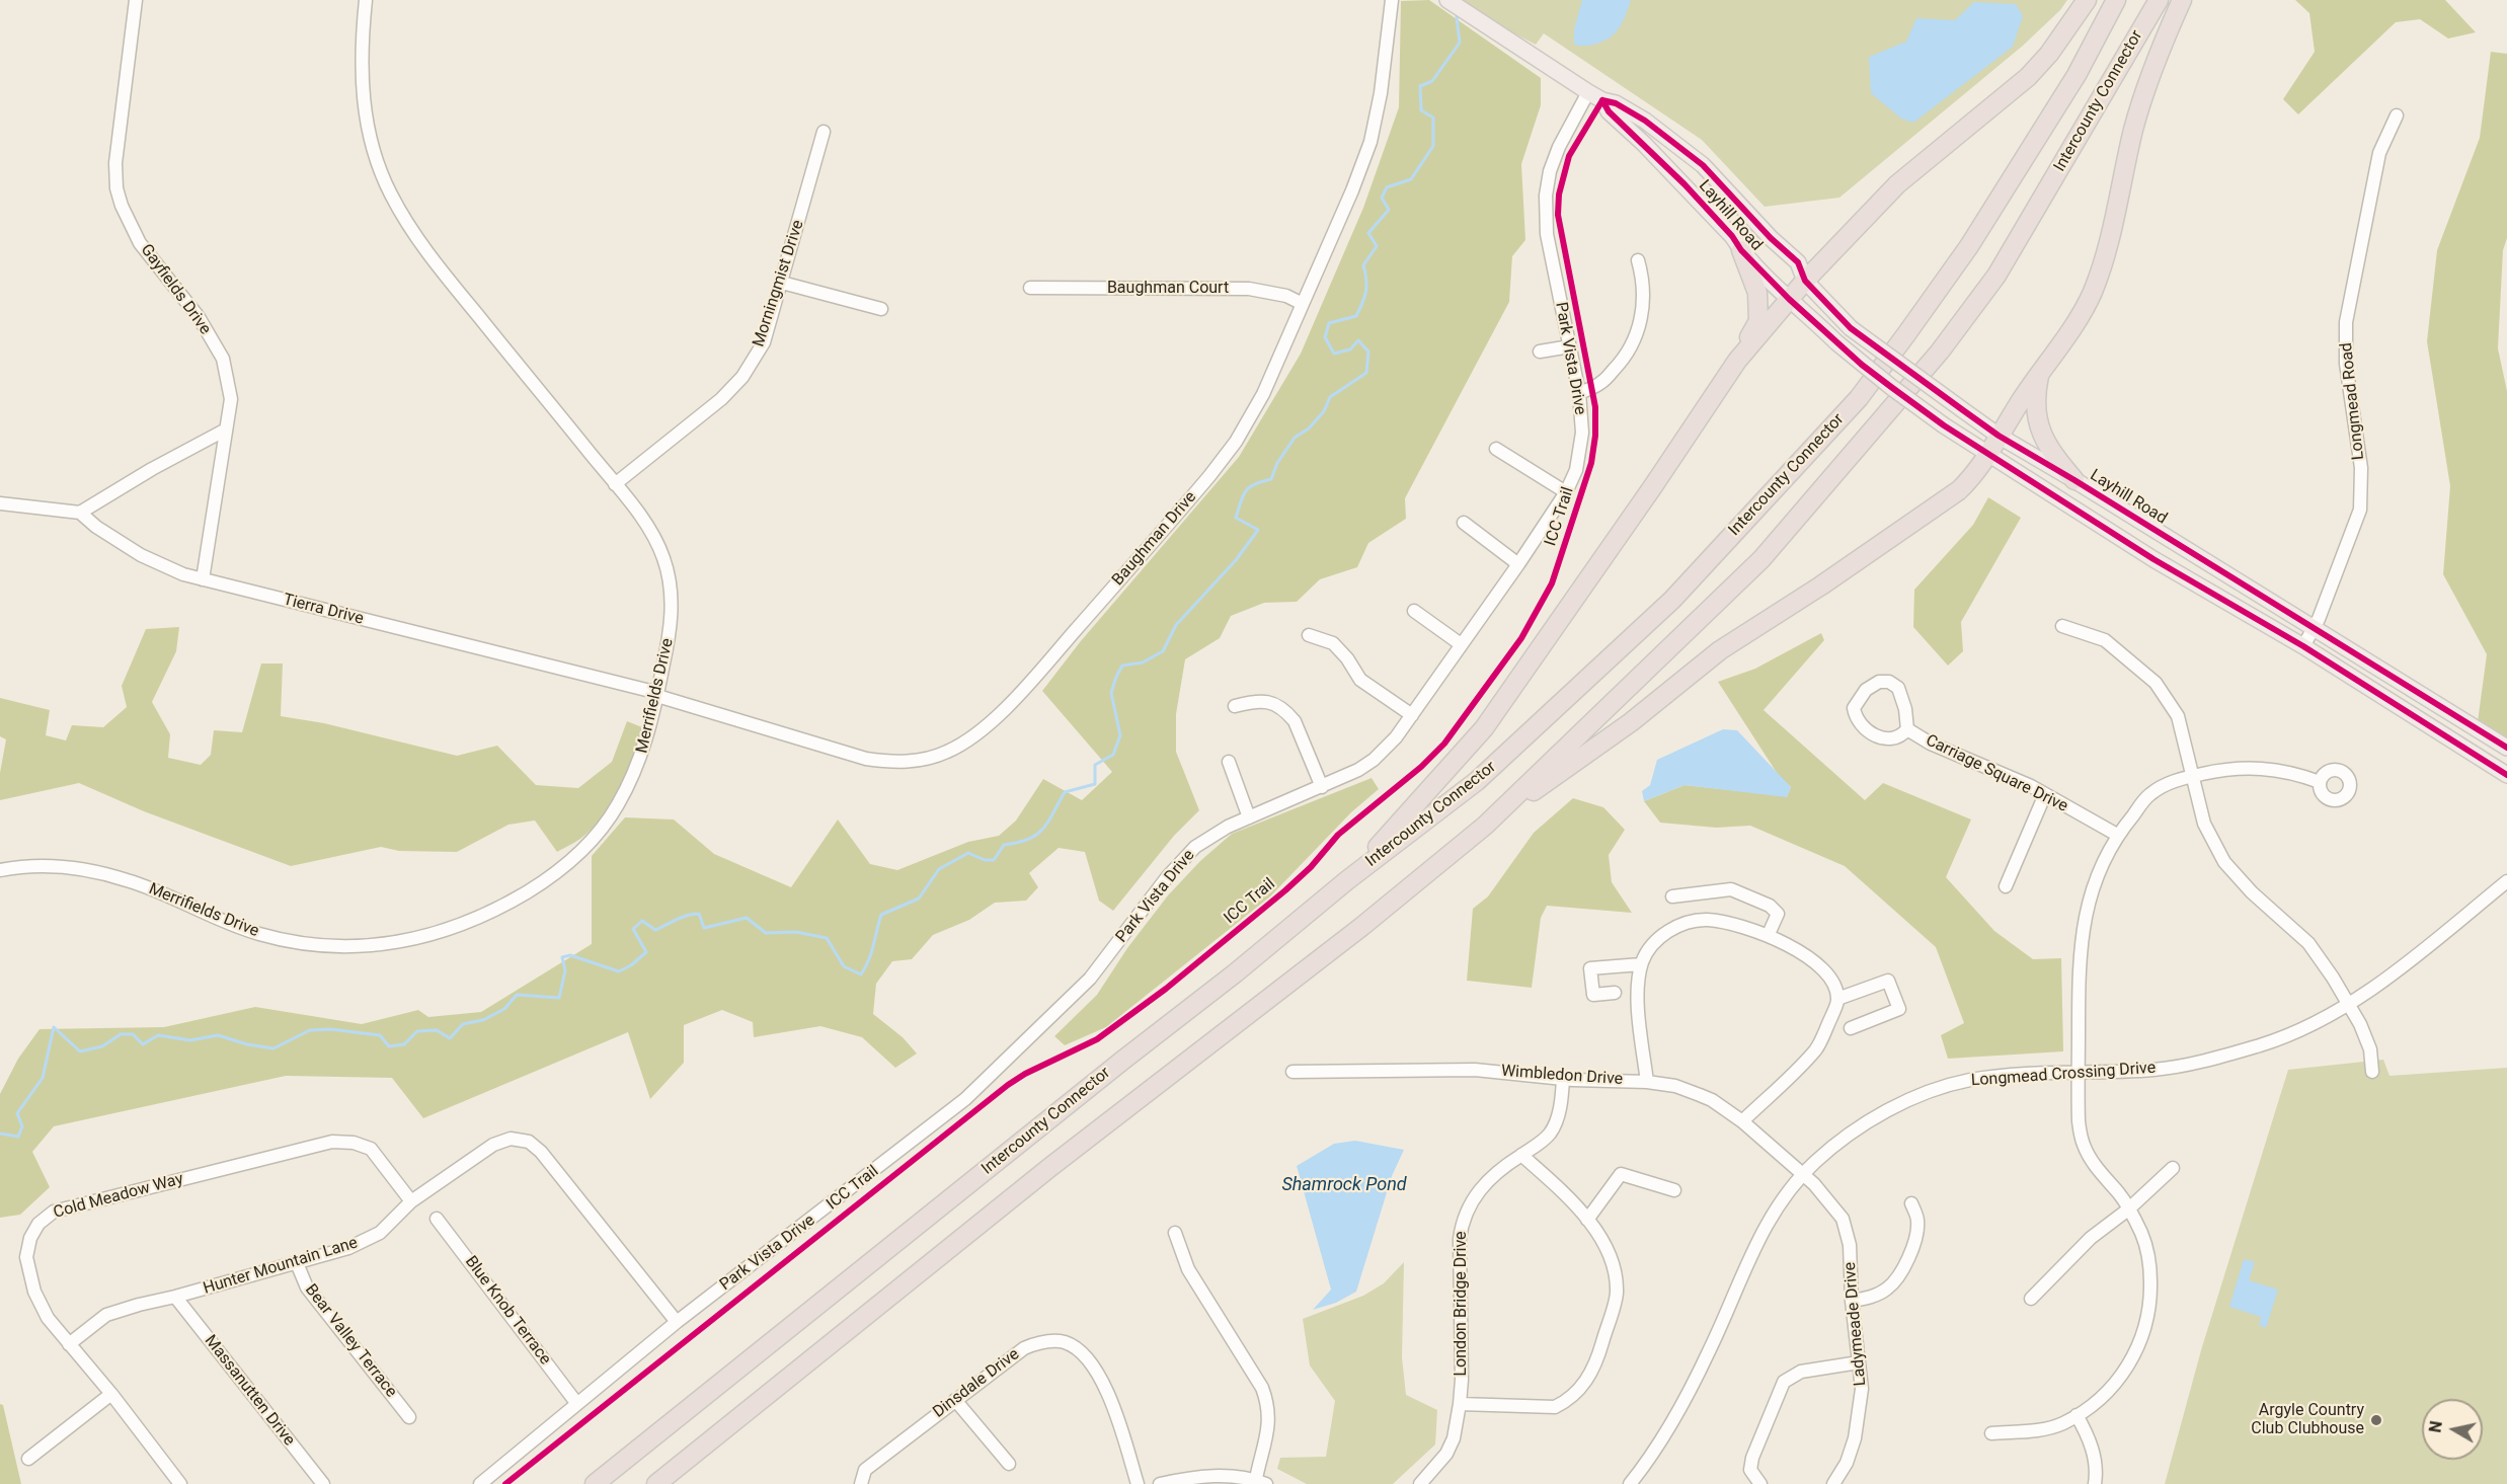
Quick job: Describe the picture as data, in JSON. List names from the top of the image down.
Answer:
{
  "streets": {
    "highway": ["Intercounty Connector"],
    "main road": ["Layhill Road"],
    "street": [
      "Morningmist Drive",
      "Baughman Court",
      "Gayfields Drive",
      "Park Vista Drive",
      "Longmead Road",
      "Baughman Drive",
      "Tierra Drive",
      "Merrifields Drive",
      "Carriage Square Drive",
      "Longmead Crossing Drive",
      "Wimbledon Drive",
      "Cold Meadow Way",
      "Hunter Mountain Lane",
      "London Bridge Drive",
      "Blue Knob Terrace",
      "Ladymeade Drive",
      "Bear Valley Terrace",
      "Dinsdale Drive",
      "Massanutten Drive"
    ],
    "cycle path": ["ICC Trail"]
  },
  "crossings": [
    ["Layhill Road", "Park Vista Drive"],
    ["Layhill Road", "Longmead Road"],
    ["Morningmist Drive", "Merrifields Drive"],
    ["Baughman Court", "Baughman Drive"],
    ["Gayfields Drive", "Tierra Drive"],
    ["Park Vista Drive", "Hunter Mountain Lane"],
    ["Park Vista Drive", "Blue Knob Terrace"],
    ["Baughman Drive", "Tierra Drive"],
    ["Baughman Drive", "Merrifields Drive"],
    ["Tierra Drive", "Merrifields Drive"],
    ["Longmead Crossing Drive", "Wimbledon Drive"],
    ["Longmead Crossing Drive", "Ladymeade Drive"],
    ["Wimbledon Drive", "London Bridge Drive"],
    ["Wimbledon Drive", "Ladymeade Drive"],
    ["Cold Meadow Way", "Hunter Mountain Lane"],
    ["Hunter Mountain Lane", "Bear Valley Terrace"],
    ["Hunter Mountain Lane", "Massanutten Drive"]
  ],
  "water": ["Shamrock Pond"],
  "places": ["Argyle Country Club Clubhouse"],
  "north": "left"
}
